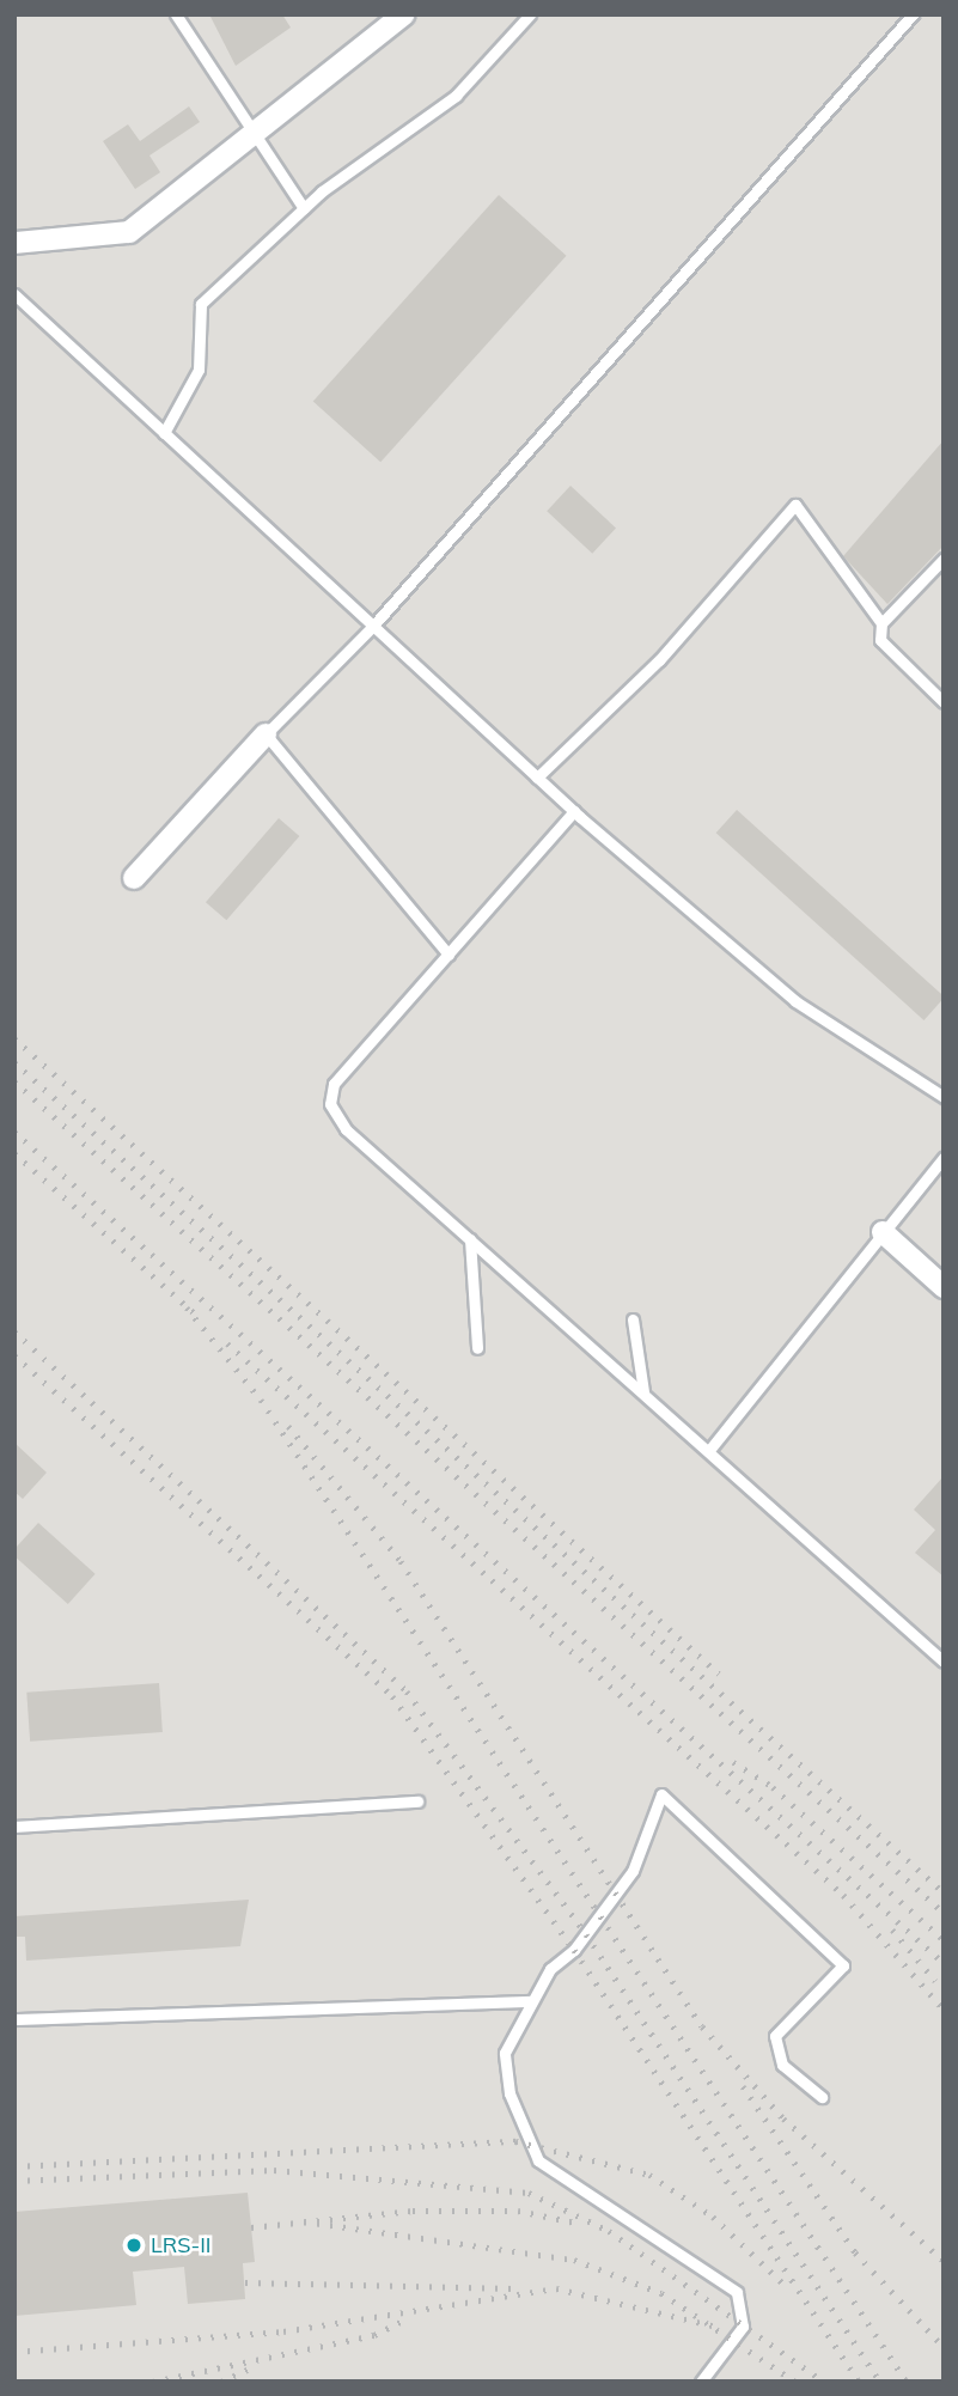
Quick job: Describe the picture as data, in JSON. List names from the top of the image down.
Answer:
{
  "places": ["LRS-II"]
}
